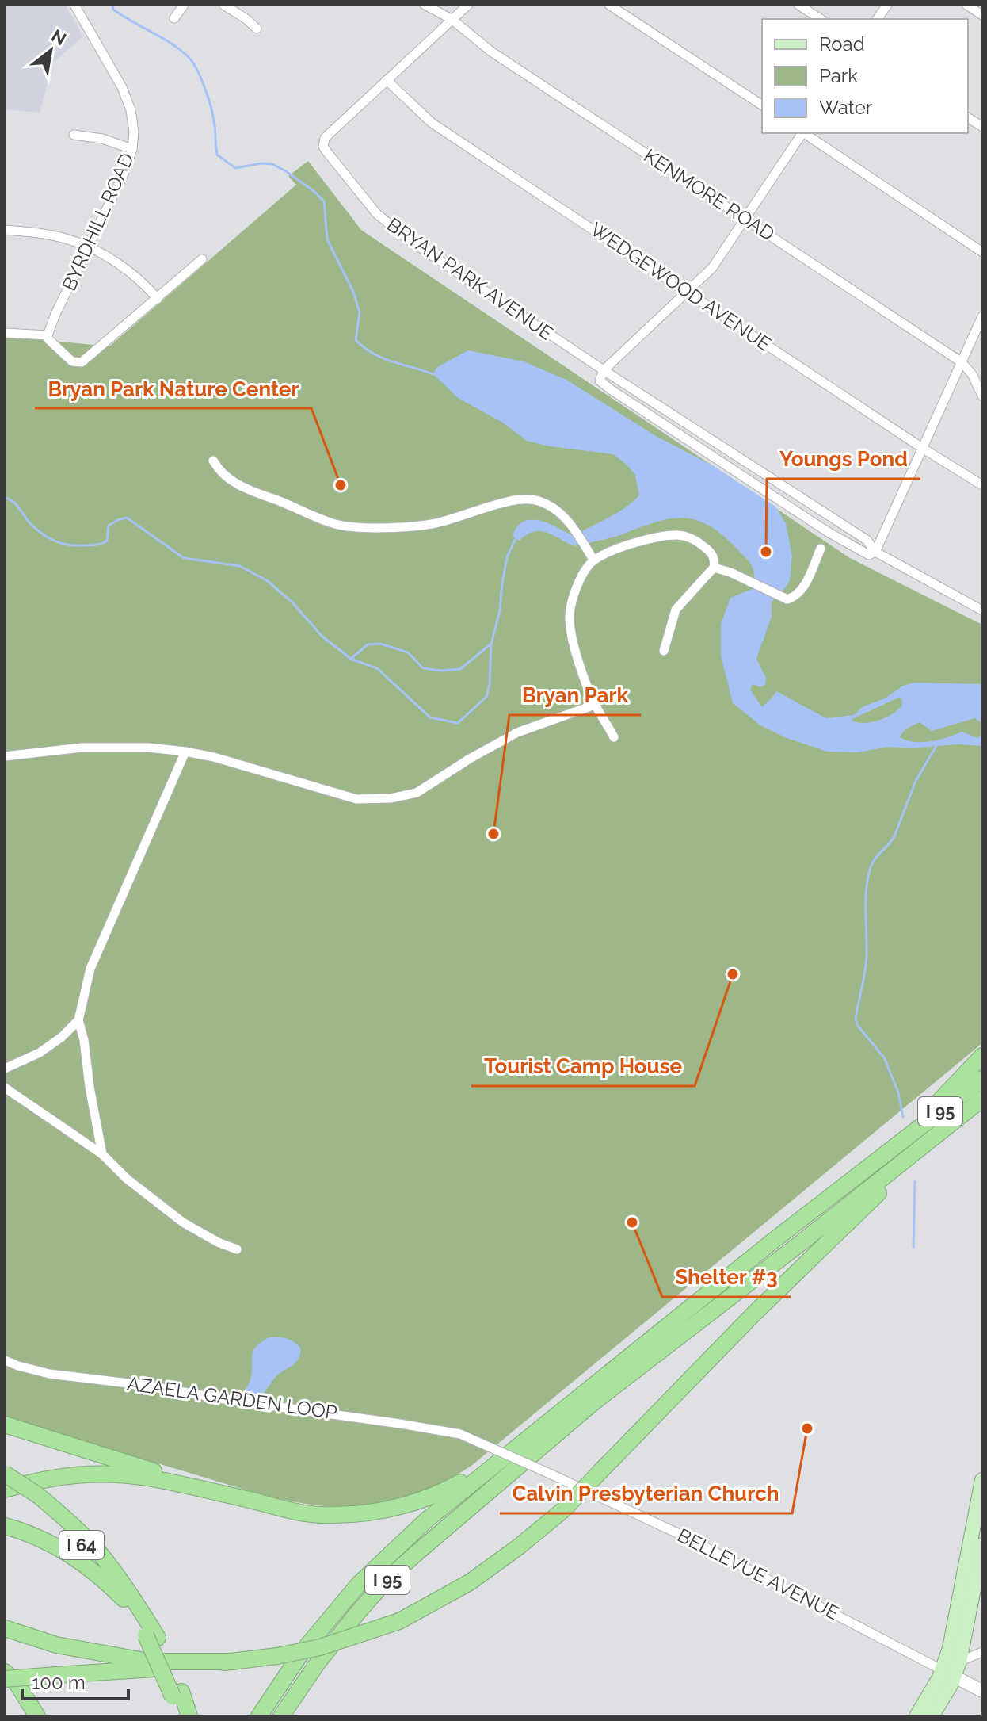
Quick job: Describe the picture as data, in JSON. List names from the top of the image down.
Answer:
{
  "streets": {
    "highway": ["I 95", "I 64"],
    "street": [
      "KENMORE ROAD",
      "BYRDHILL ROAD",
      "BRYAN PARK AVENUE",
      "WEDGEWOOD AVENUE",
      "AZAELA GARDEN LOOP",
      "BELLEVUE AVENUE"
    ]
  },
  "crossings": [
    ["BRYAN PARK AVENUE", "WEDGEWOOD AVENUE"],
    ["AZAELA GARDEN LOOP", "BELLEVUE AVENUE"]
  ],
  "places": [
    "Bryan Park Nature Center",
    "Youngs Pond",
    "Bryan Park",
    "Tourist Camp House",
    "Shelter #3",
    "Calvin Presbyterian Church"
  ],
  "legend": ["Road", "Park", "Water"],
  "scale_bar": "100 m",
  "north": "top right"
}
